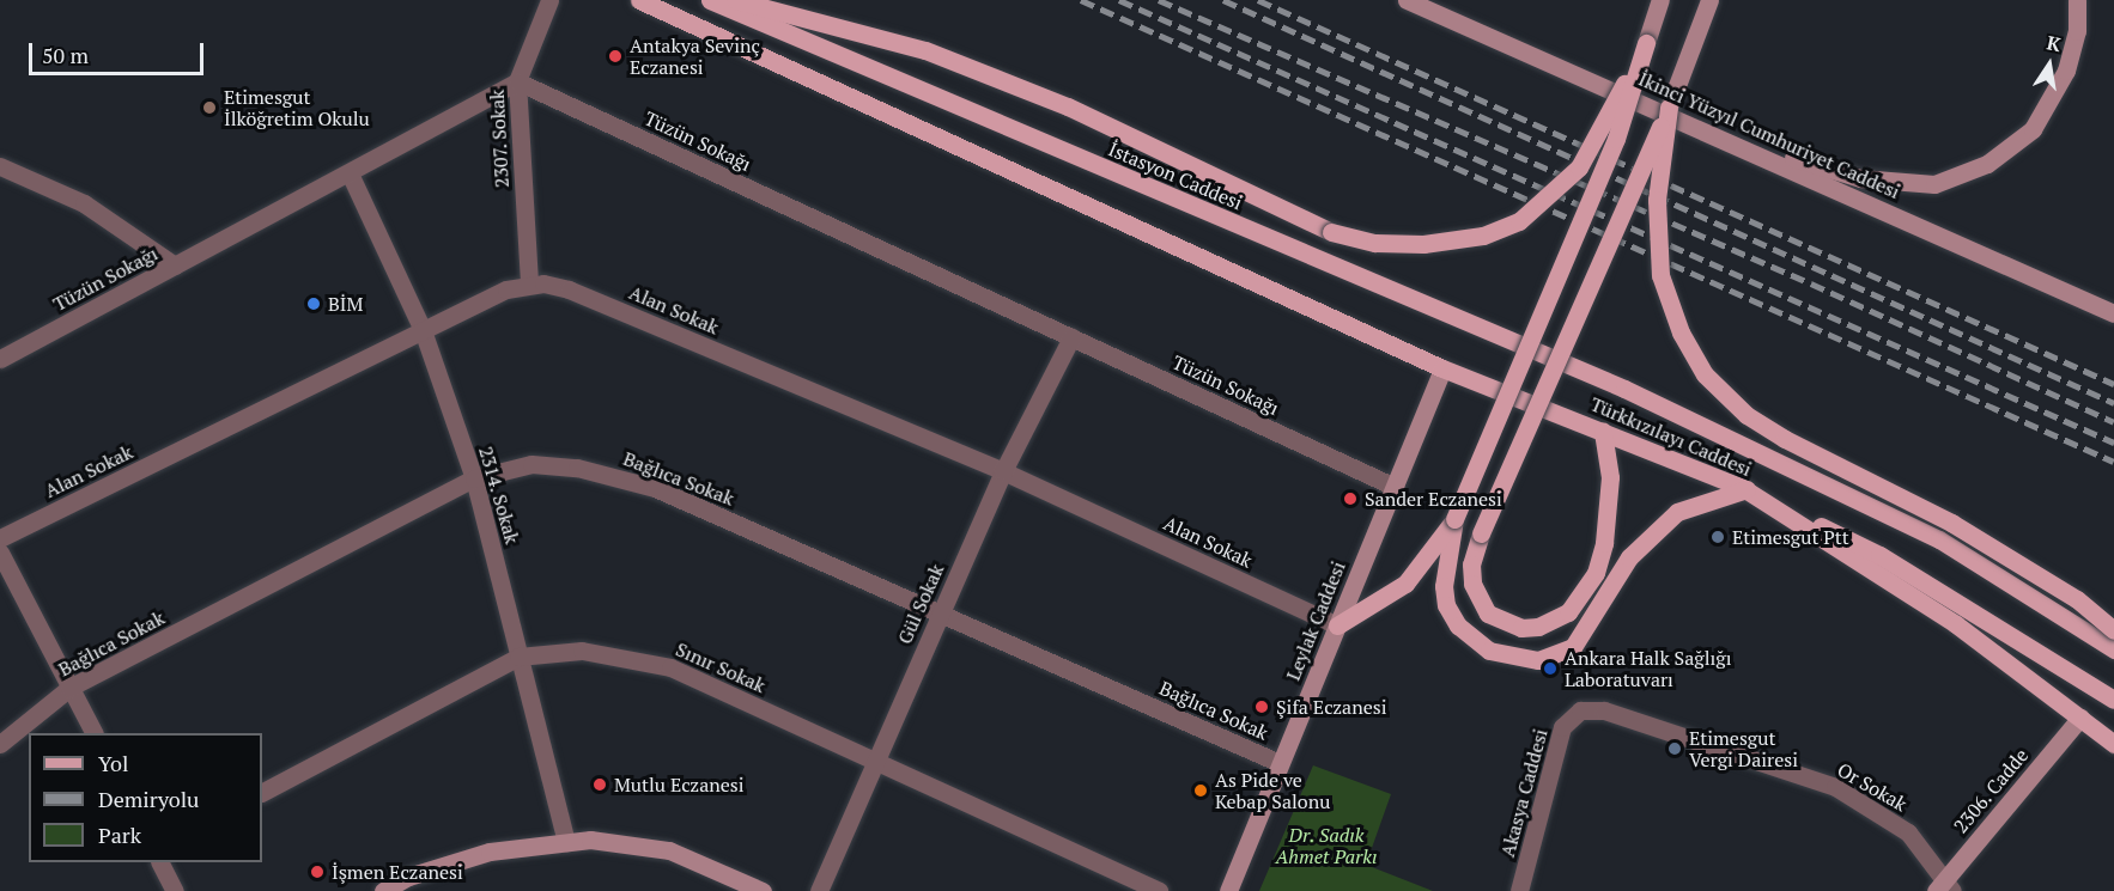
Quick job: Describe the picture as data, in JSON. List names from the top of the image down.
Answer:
{
  "streets": {
    "main road": [
      "İkinci Yüzyıl Cumhuriyet Caddesi",
      "İstasyon Caddesi",
      "Türkkızılayı Caddesi",
      "Leylak Caddesi",
      "2306. Cadde"
    ],
    "street": [
      "2307. Sokak",
      "Tüzün Sokağı",
      "Alan Sokak",
      "Bağlıca Sokak",
      "2314. Sokak",
      "Gül Sokak",
      "Sınır Sokak",
      "Or Sokak",
      "Akasya Caddesi"
    ]
  },
  "crossings": [
    ["2307. Sokak", "Tüzün Sokağı"],
    ["2307. Sokak", "Alan Sokak"],
    ["Tüzün Sokağı", "2314. Sokak"],
    ["Tüzün Sokağı", "Gül Sokak"],
    ["Tüzün Sokağı", "Leylak Caddesi"],
    ["İstasyon Caddesi", "Türkkızılayı Caddesi"],
    ["Alan Sokak", "2314. Sokak"],
    ["Alan Sokak", "Gül Sokak"],
    ["Alan Sokak", "Leylak Caddesi"],
    ["Türkkızılayı Caddesi", "Leylak Caddesi"],
    ["Türkkızılayı Caddesi", "2306. Cadde"],
    ["Bağlıca Sokak", "2314. Sokak"],
    ["Bağlıca Sokak", "Gül Sokak"],
    ["Bağlıca Sokak", "Leylak Caddesi"],
    ["2314. Sokak", "Sınır Sokak"],
    ["Gül Sokak", "Sınır Sokak"],
    ["Or Sokak", "2306. Cadde"],
    ["Or Sokak", "Akasya Caddesi"]
  ],
  "parks": ["Dr. Sadık Ahmet Parkı"],
  "places": [
    "Antakya Sevinç Eczanesi",
    "Etimesgut İlköğretim Okulu",
    "BİM",
    "Sander Eczanesi",
    "Etimesgut Ptt",
    "Ankara Halk Sağlığı Laboratuvarı",
    "Şifa Eczanesi",
    "Etimesgut Vergi Dairesi",
    "Mutlu Eczanesi",
    "As Pide ve Kebap Salonu",
    "İşmen Eczanesi"
  ],
  "legend": ["Yol", "Demiryolu", "Park"],
  "scale_bar": "50 m",
  "north": "top"
}
